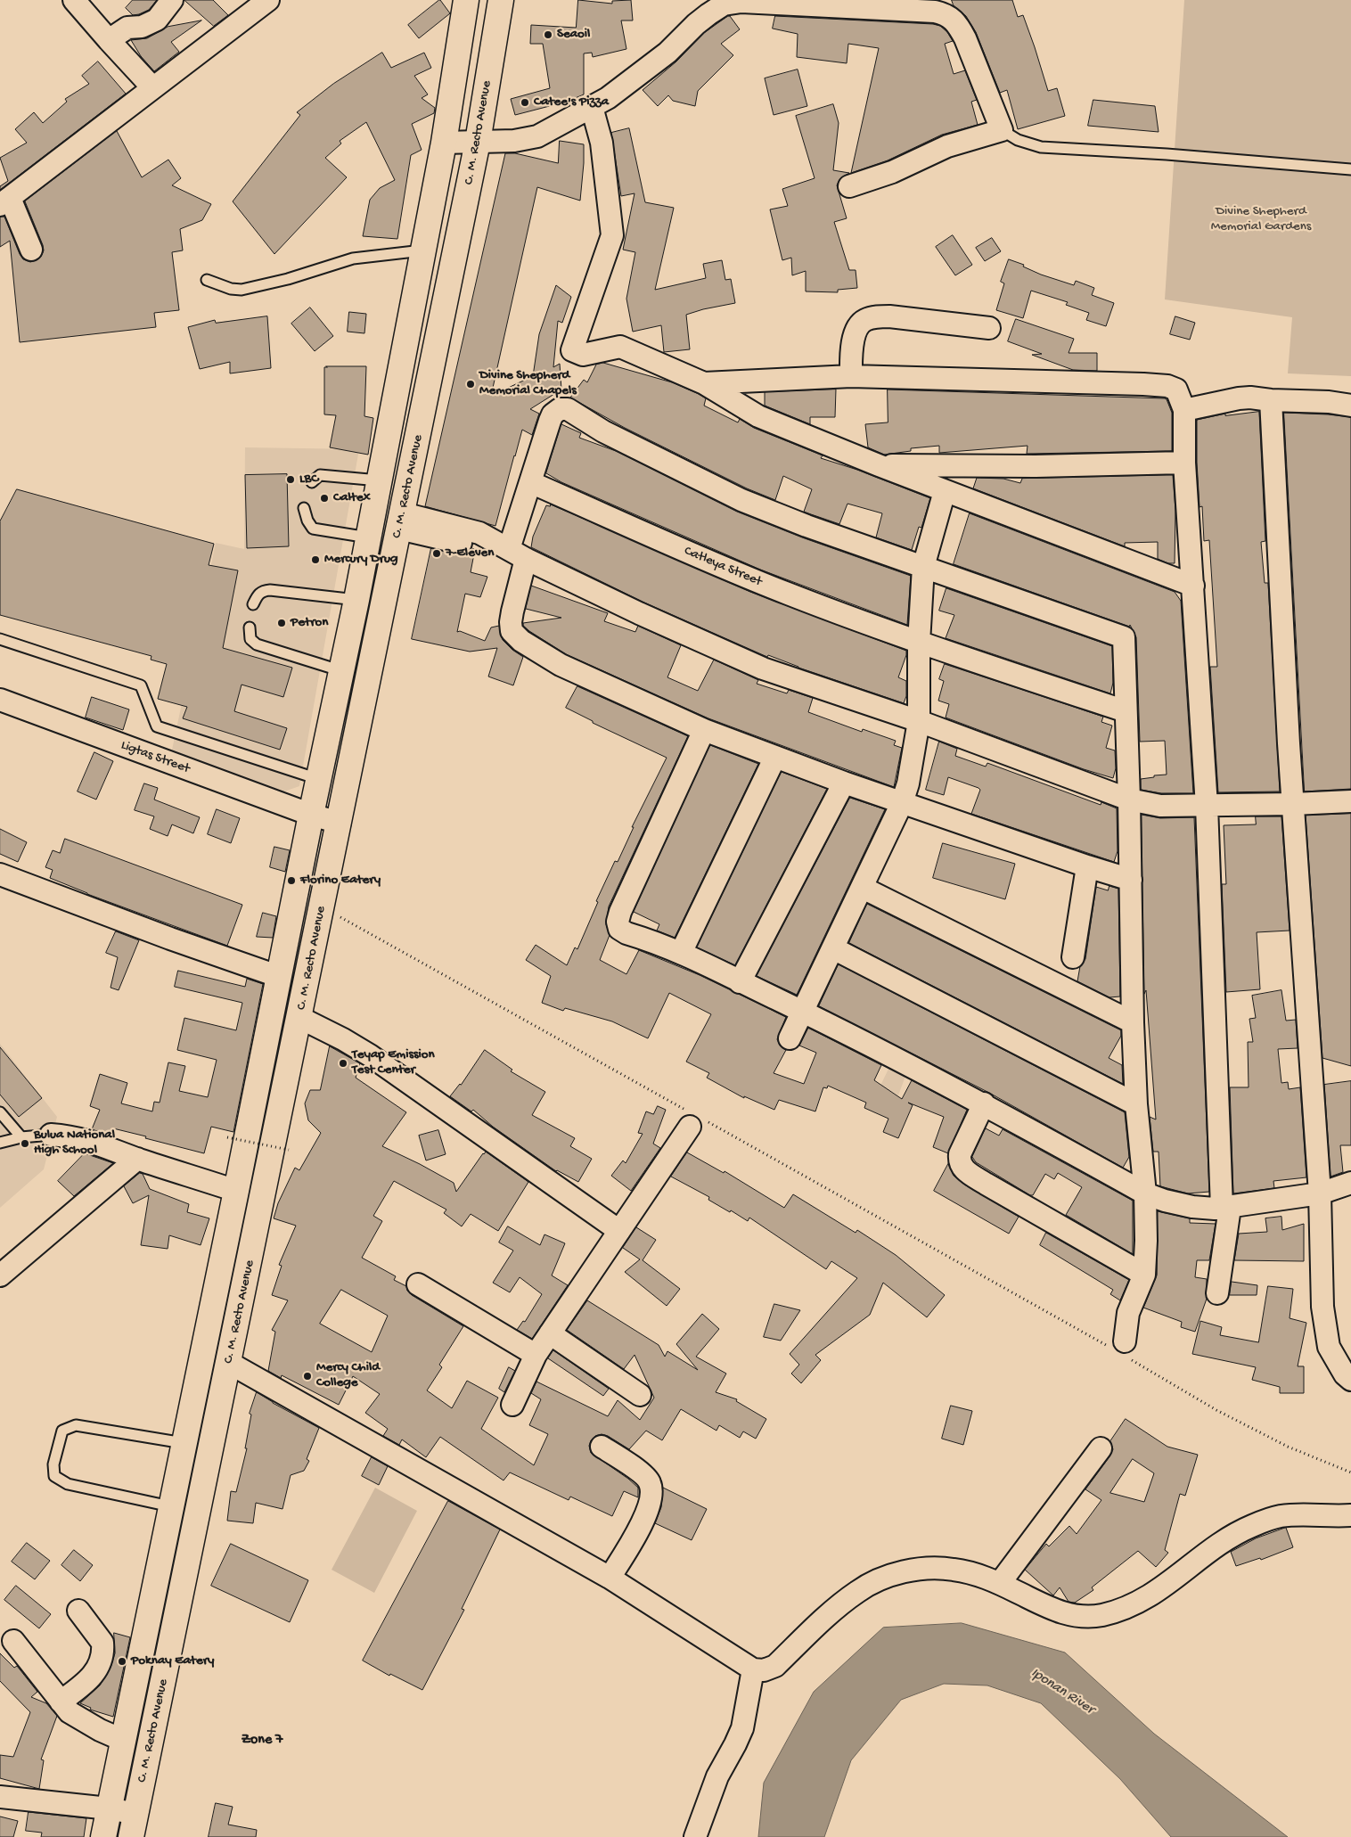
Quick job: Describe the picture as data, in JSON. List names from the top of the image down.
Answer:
{
  "streets": {
    "highway": ["C. M. Recto Avenue"],
    "street": ["Catleya Street", "Ligtas Street"]
  },
  "crossings": [
    ["C. M. Recto Avenue", "Ligtas Street"]
  ],
  "districts": ["Zone 7"],
  "water": ["Iponan River"],
  "parks": ["Divine Shepherd Memorial Gardens"],
  "places": [
    "Seaoil",
    "Catee's Pizza",
    "Divine Shepherd Memorial Chapels",
    "LBC",
    "Caltex",
    "7-Eleven",
    "Mercury Drug",
    "Petron",
    "Florino Eatery",
    "Teyap Emission Test Center",
    "Bulua National High School",
    "Mercy Child College",
    "Poknay Eatery"
  ]
}
